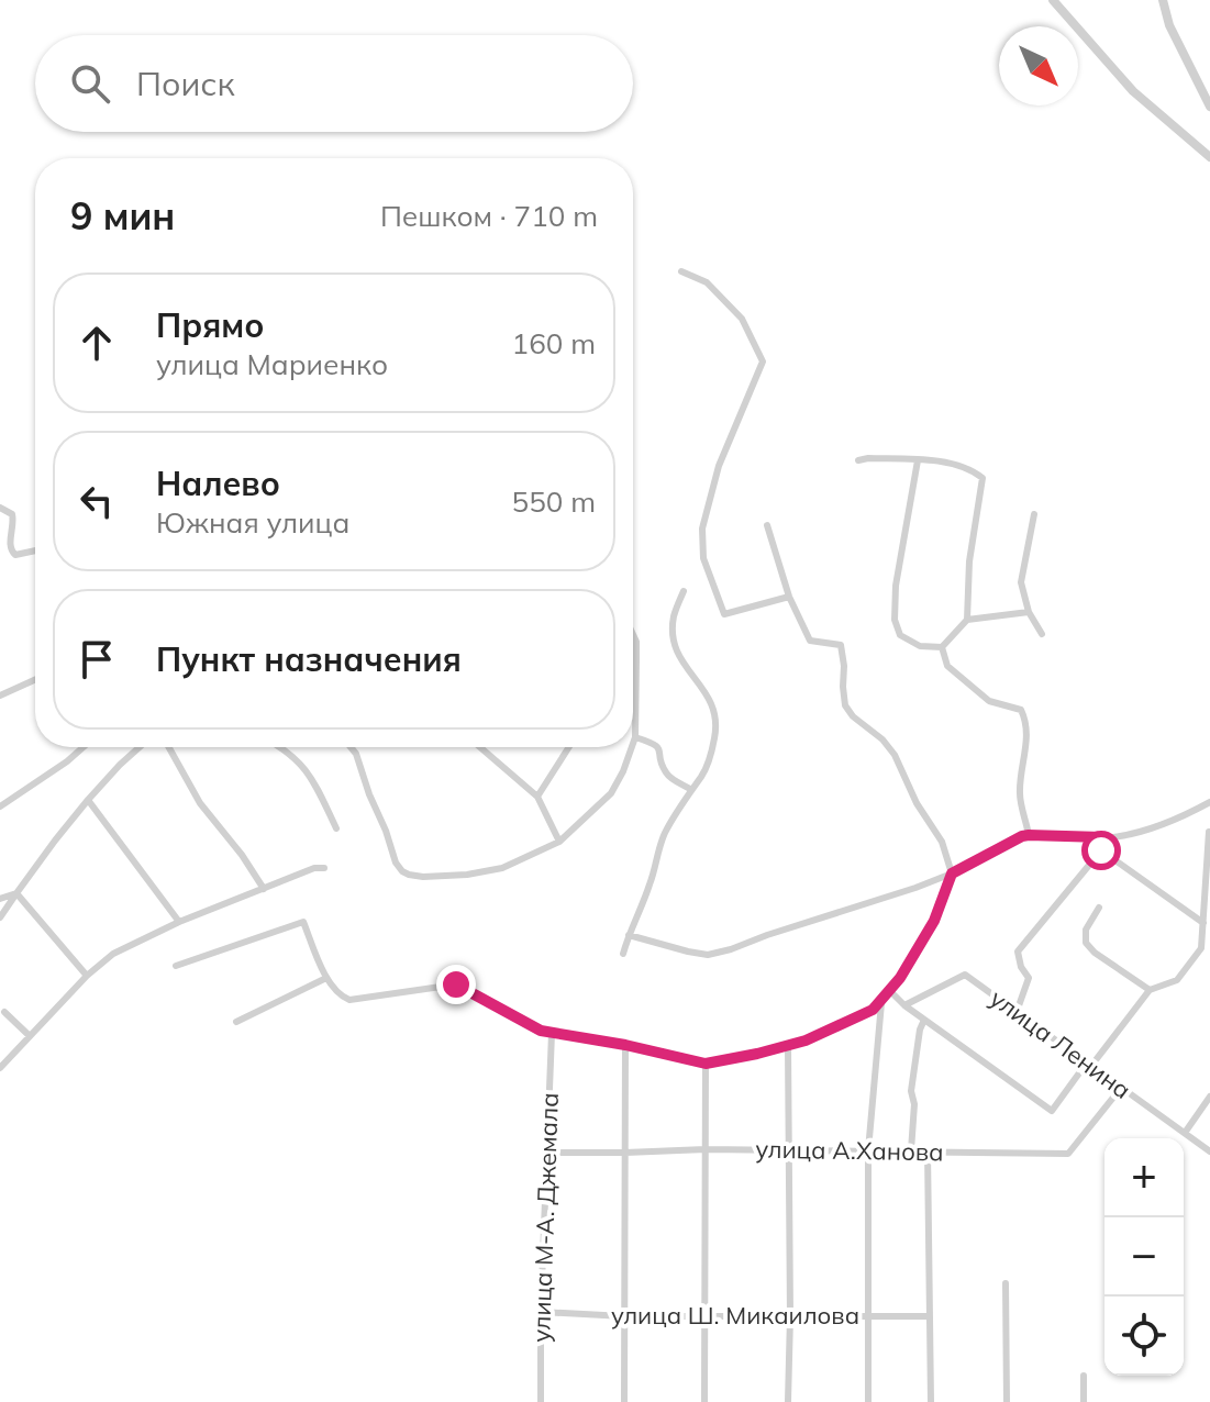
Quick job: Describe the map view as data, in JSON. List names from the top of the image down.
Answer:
{
  "streets": {
    "street": [
      "улица Ленина",
      "улица А.Ханова",
      "улица М-А. Джемала",
      "улица Ш. Микаилова"
    ]
  },
  "crossings": [
    ["улица Ленина", "улица А.Ханова"],
    ["улица А.Ханова", "улица М-А. Джемала"],
    ["улица М-А. Джемала", "улица Ш. Микаилова"]
  ],
  "north": "bottom right",
  "page": {
    "search": "Поиск",
    "heading": ["9 мин", "Пешком · 710 m"],
    "list": [
      ["Прямо", "улица Мариенко", "160 m"],
      ["Налево", "Южная улица", "550 m"],
      "Пункт назначения"
    ],
    "map_buttons": ["+", "−"]
  }
}
